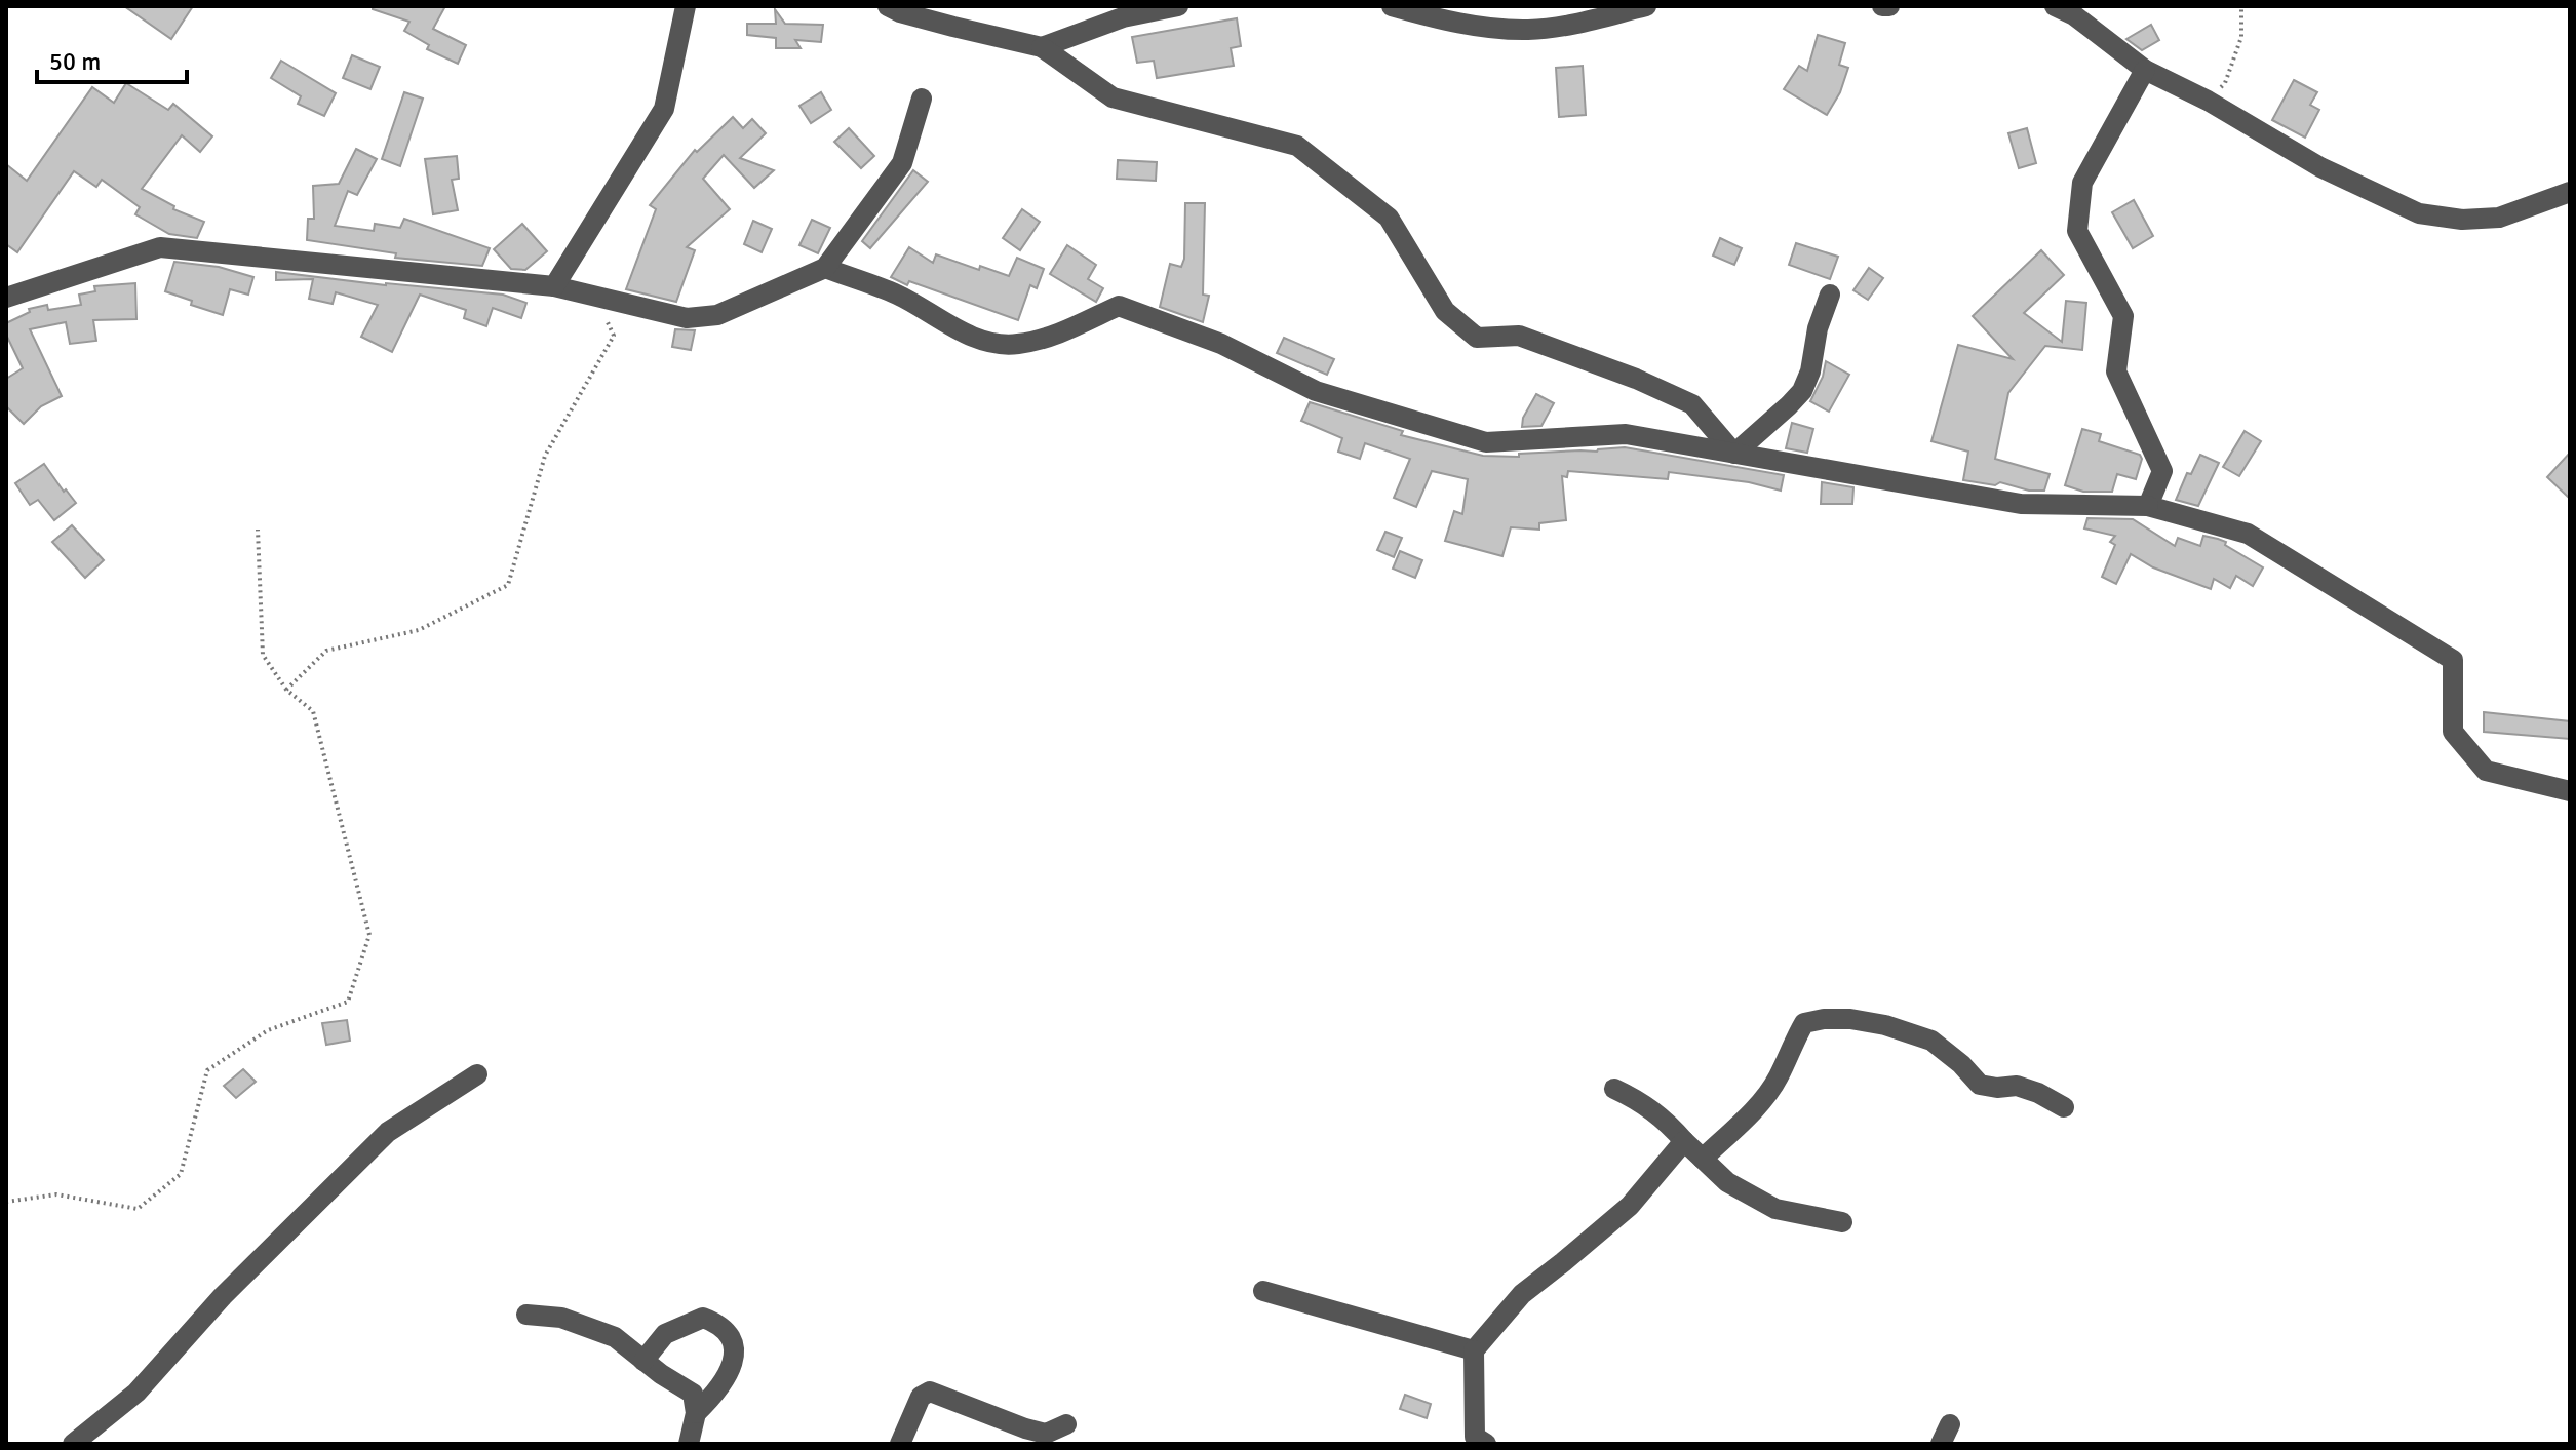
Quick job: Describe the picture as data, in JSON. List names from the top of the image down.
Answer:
{
  "scale_bar": "50 m"
}
